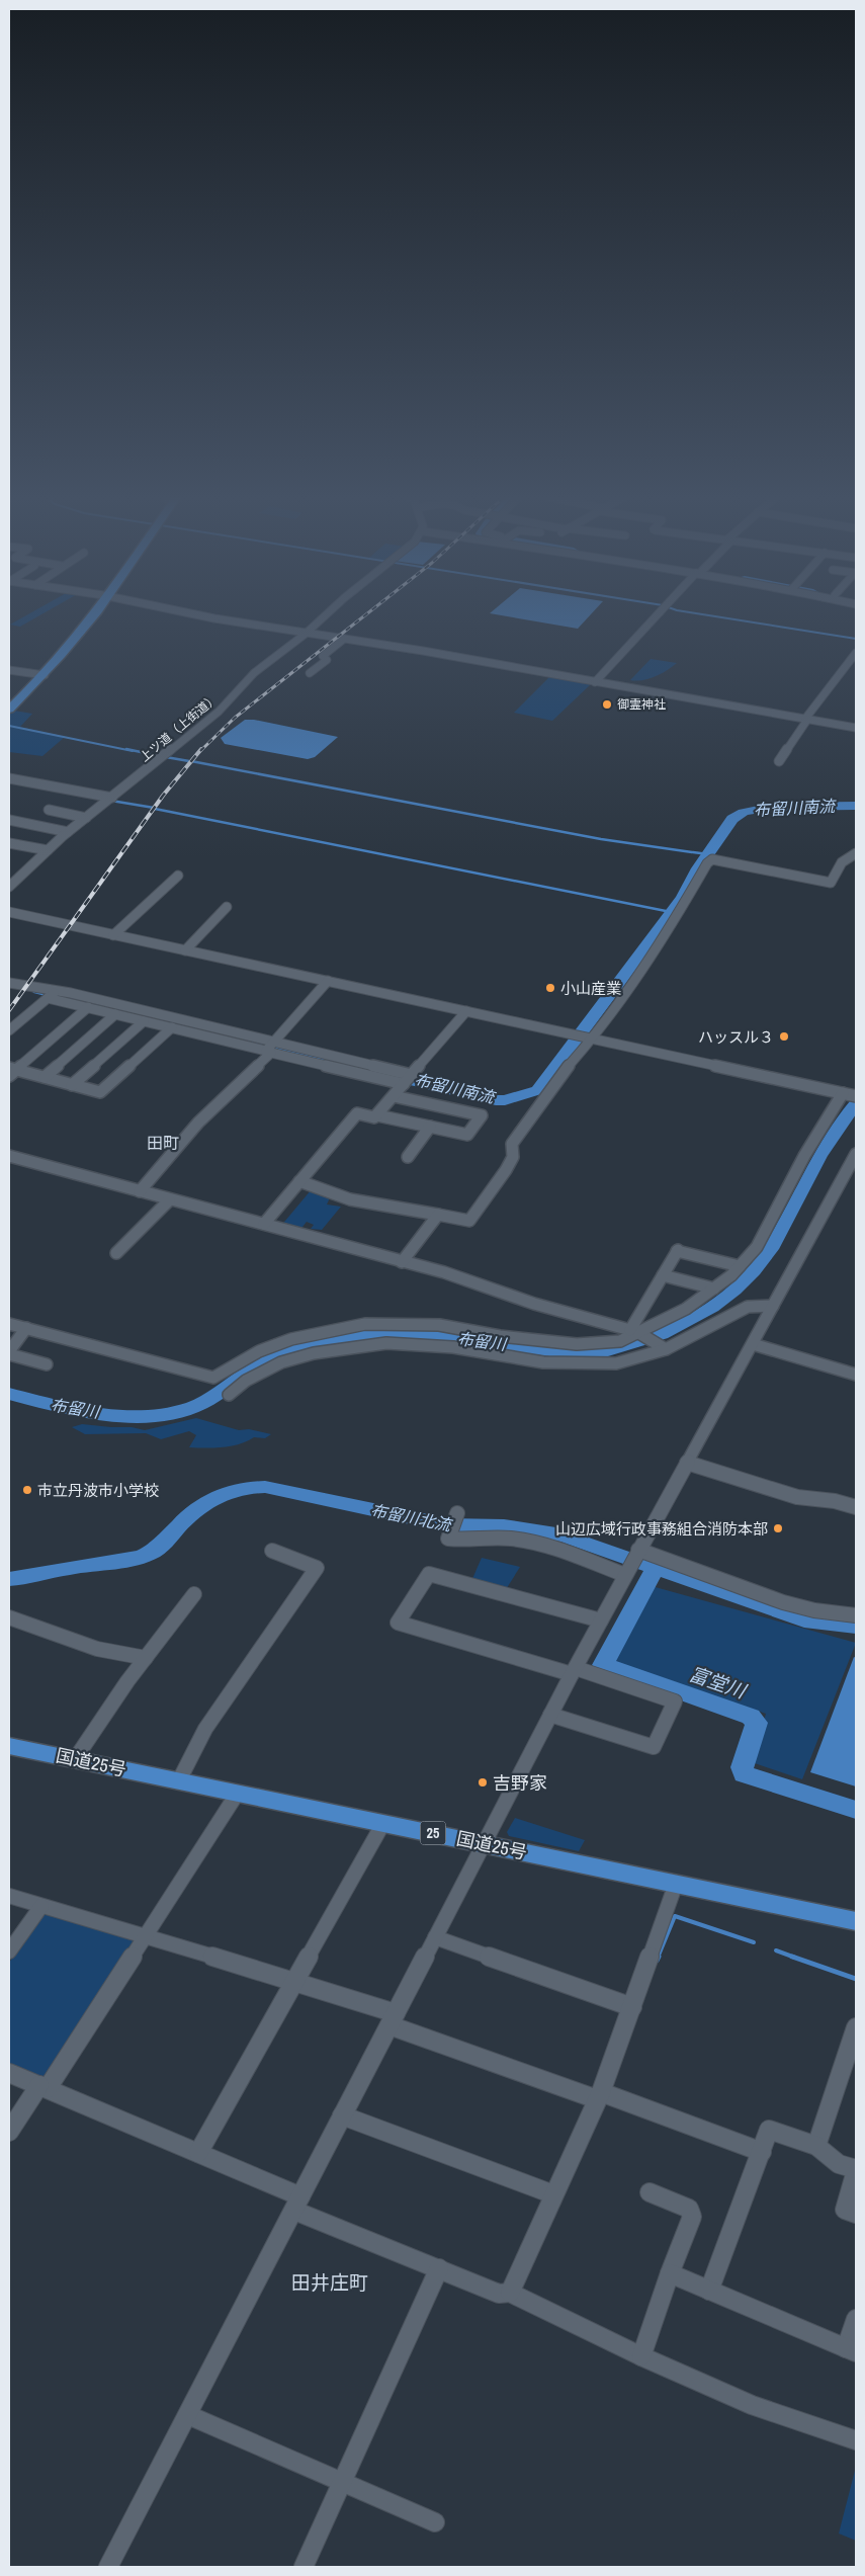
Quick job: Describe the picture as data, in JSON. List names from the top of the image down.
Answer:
{
  "streets": {
    "highway": ["国道25号", "25"],
    "street": ["上ツ道（上街道）"]
  },
  "districts": ["田町", "田井庄町"],
  "water": [
    "布留川南流",
    "布留川",
    "布留川北流",
    "富堂川"
  ],
  "places": [
    "御霊神社",
    "小山産業",
    "ハッスル３",
    "市立丹波市小学校",
    "山辺広域行政事務組合消防本部",
    "吉野家"
  ]
}
